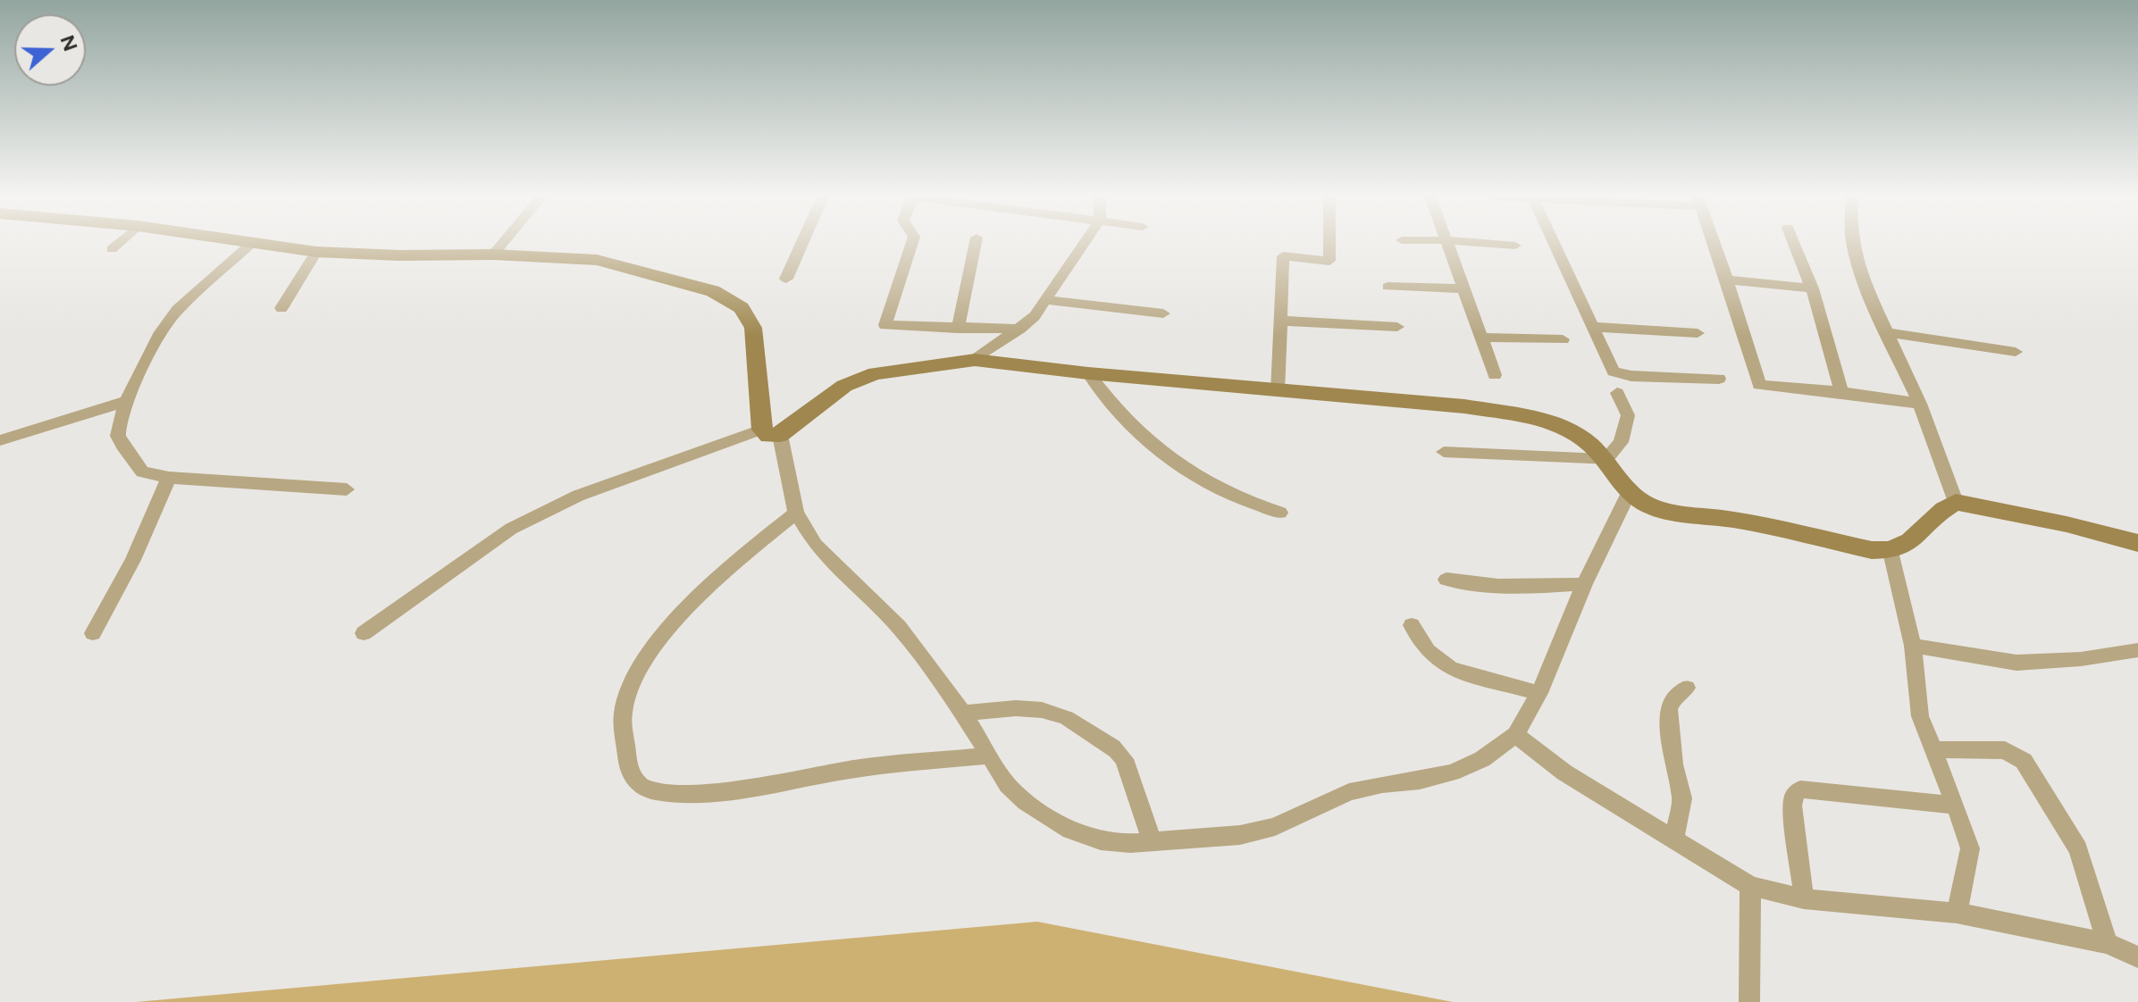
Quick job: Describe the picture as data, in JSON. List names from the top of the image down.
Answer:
{
  "north": "right"
}
